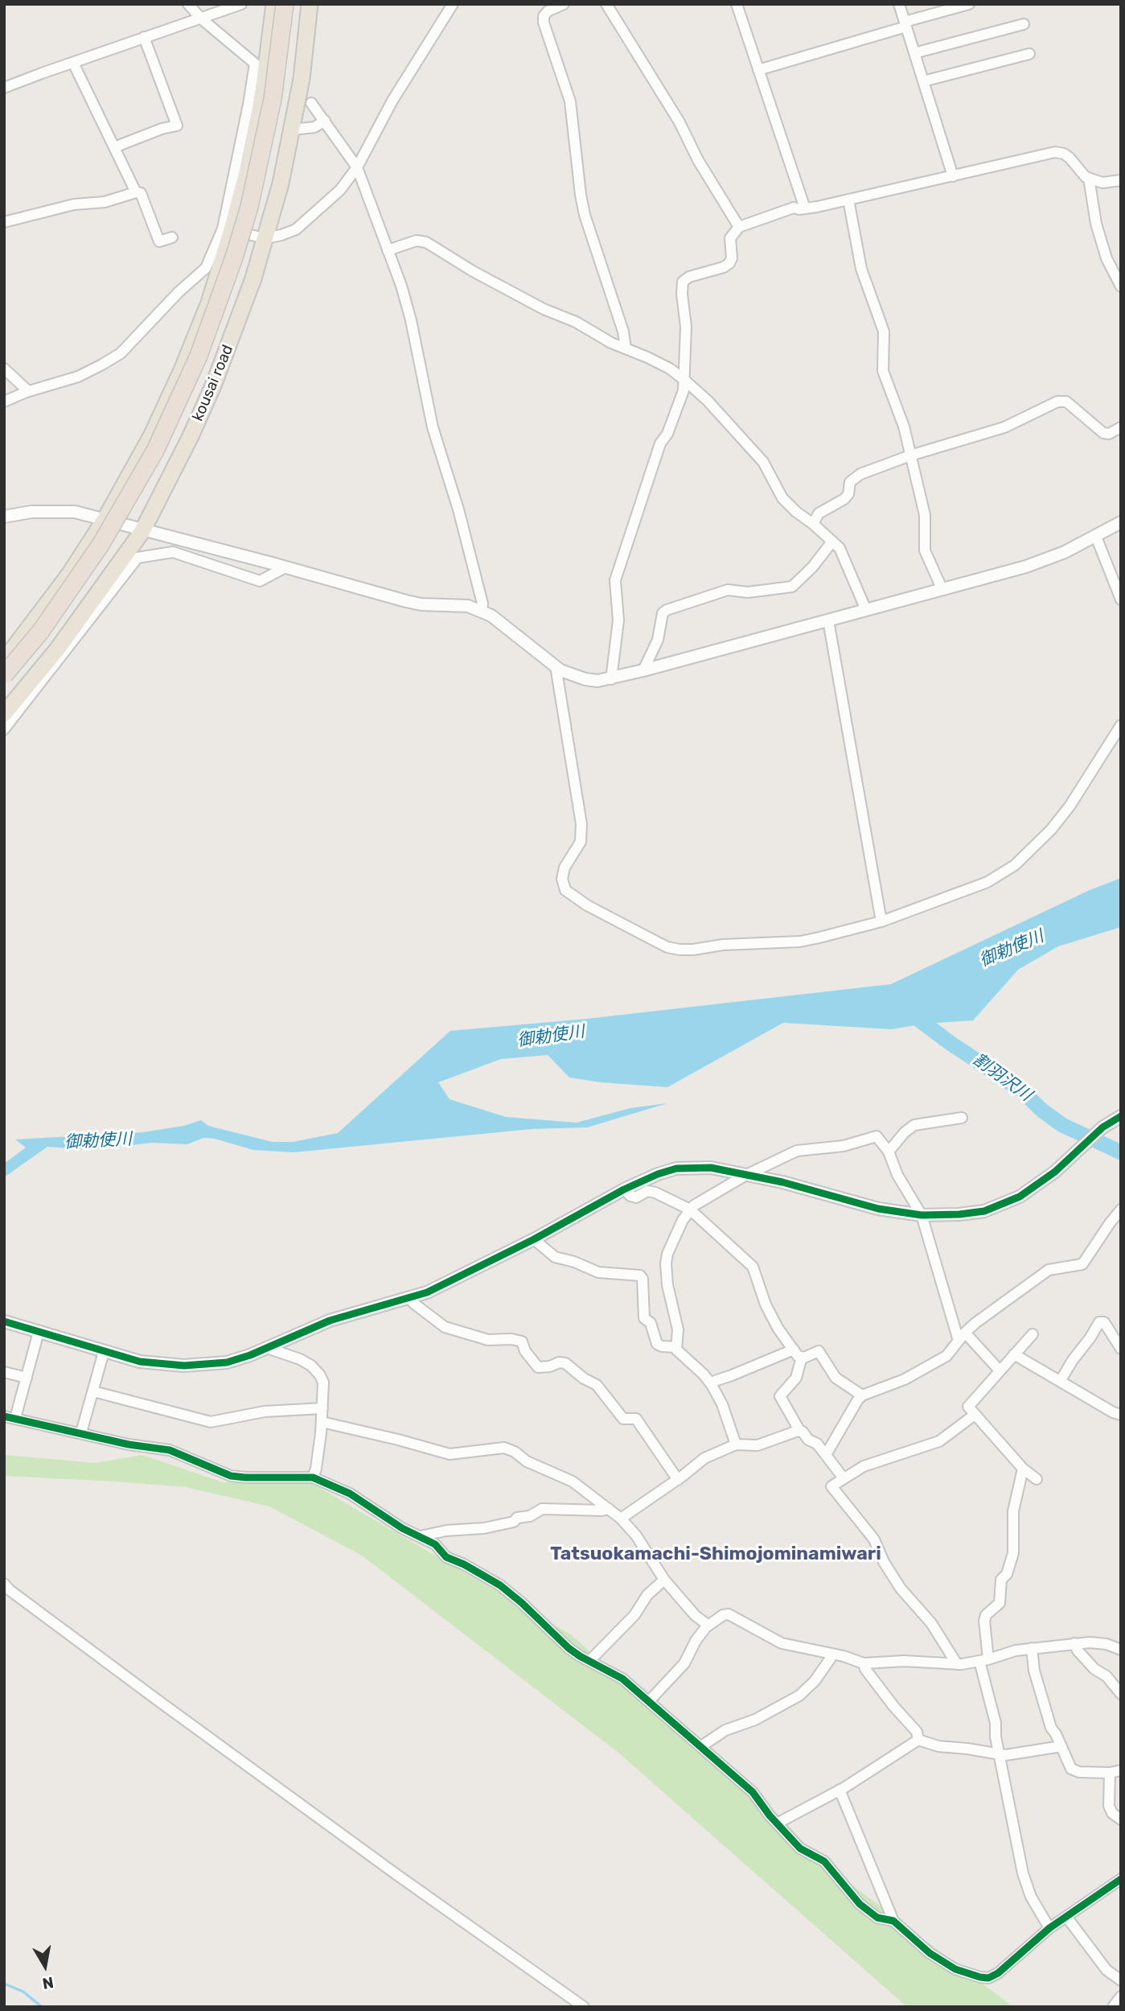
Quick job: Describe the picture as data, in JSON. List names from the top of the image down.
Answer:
{
  "streets": {
    "highway": ["kousai road"]
  },
  "districts": ["Tatsuokamachi-Shimojominamiwari"],
  "water": ["御勅使川", "割羽沢川"],
  "north": "bottom"
}
